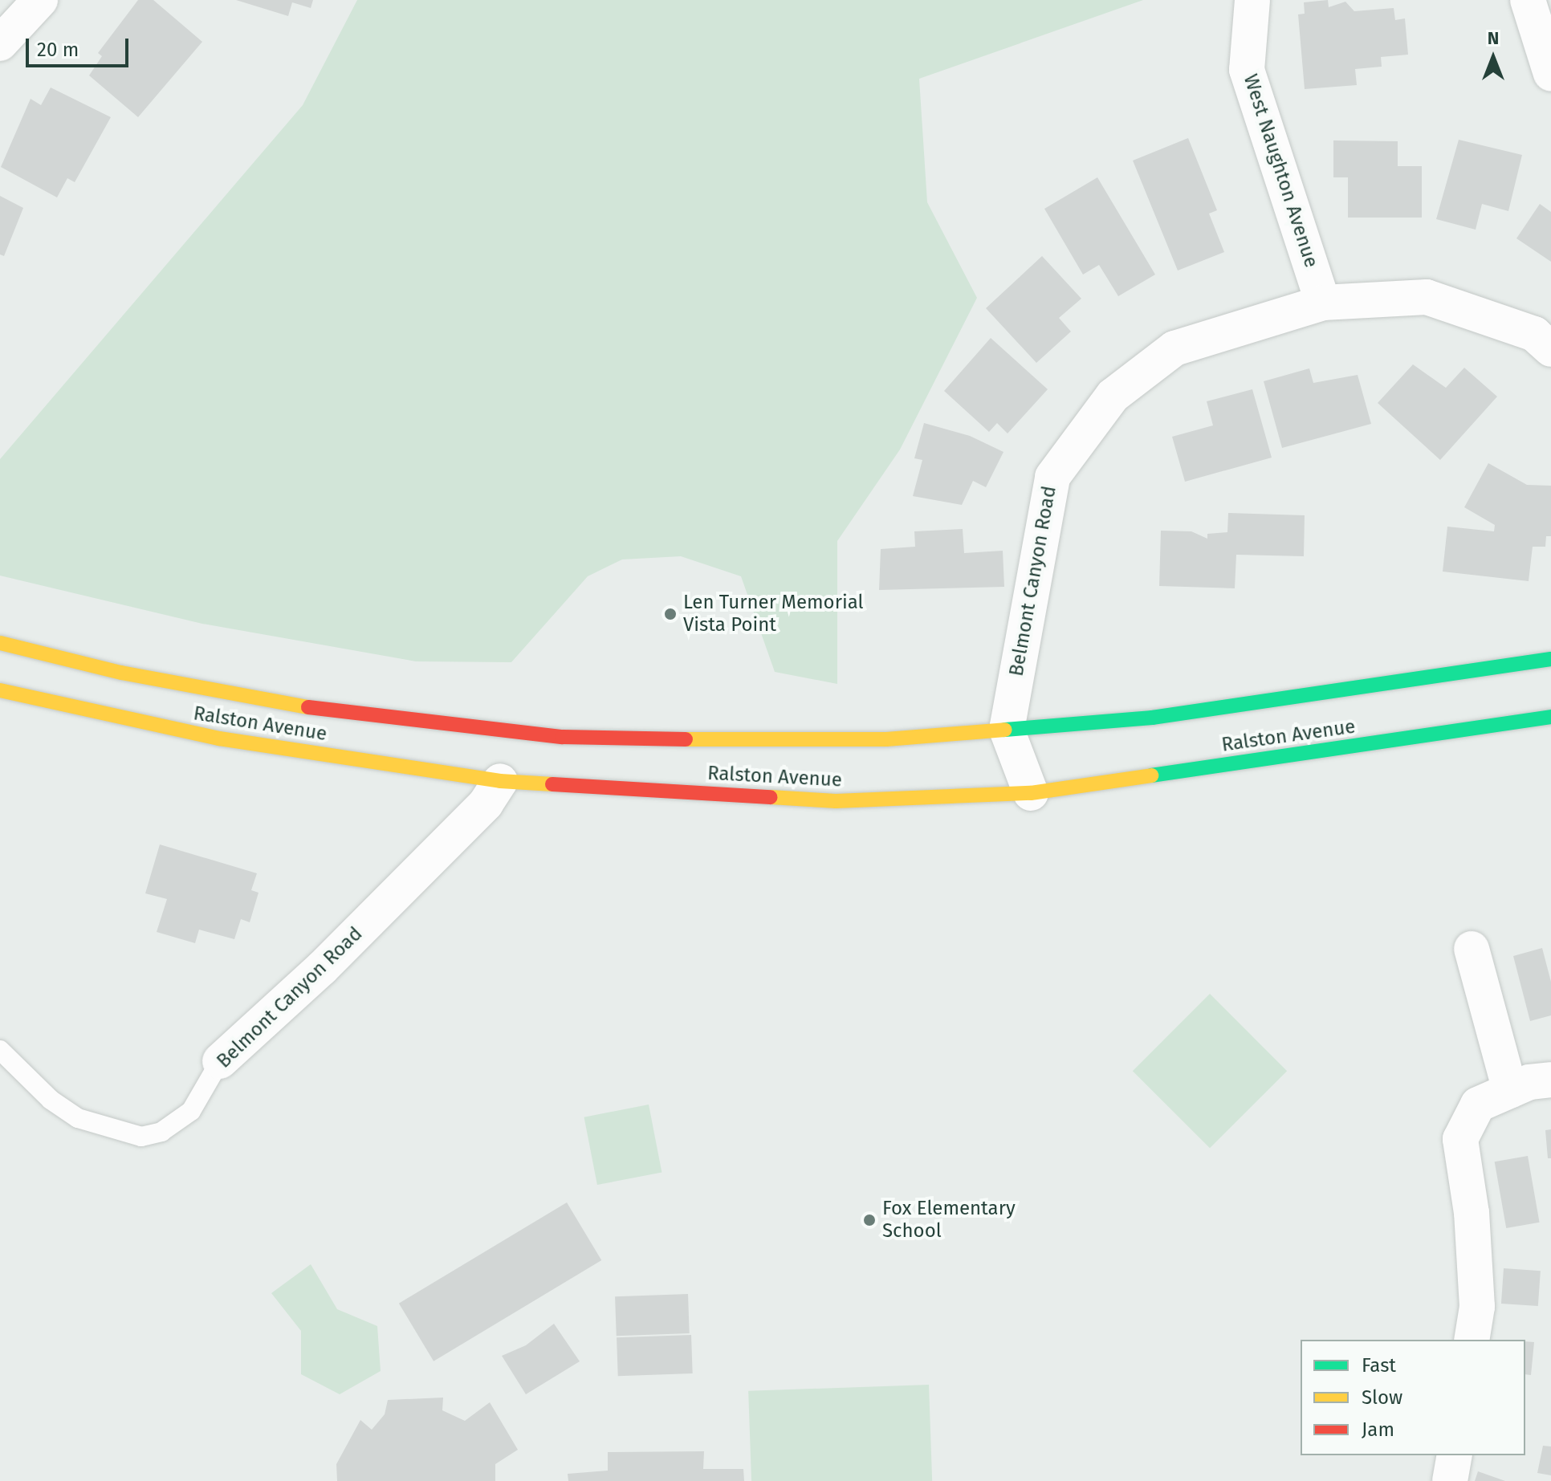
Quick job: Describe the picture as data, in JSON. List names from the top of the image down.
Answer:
{
  "streets": {
    "main road": ["Ralston Avenue"],
    "street": ["West Naughton Avenue", "Belmont Canyon Road"]
  },
  "crossings": [
    ["West Naughton Avenue", "Belmont Canyon Road"],
    ["Belmont Canyon Road", "Ralston Avenue"]
  ],
  "places": ["Len Turner Memorial Vista Point", "Fox Elementary School"],
  "legend": ["Fast", "Slow", "Jam"],
  "scale_bar": "20 m",
  "north": "top"
}
